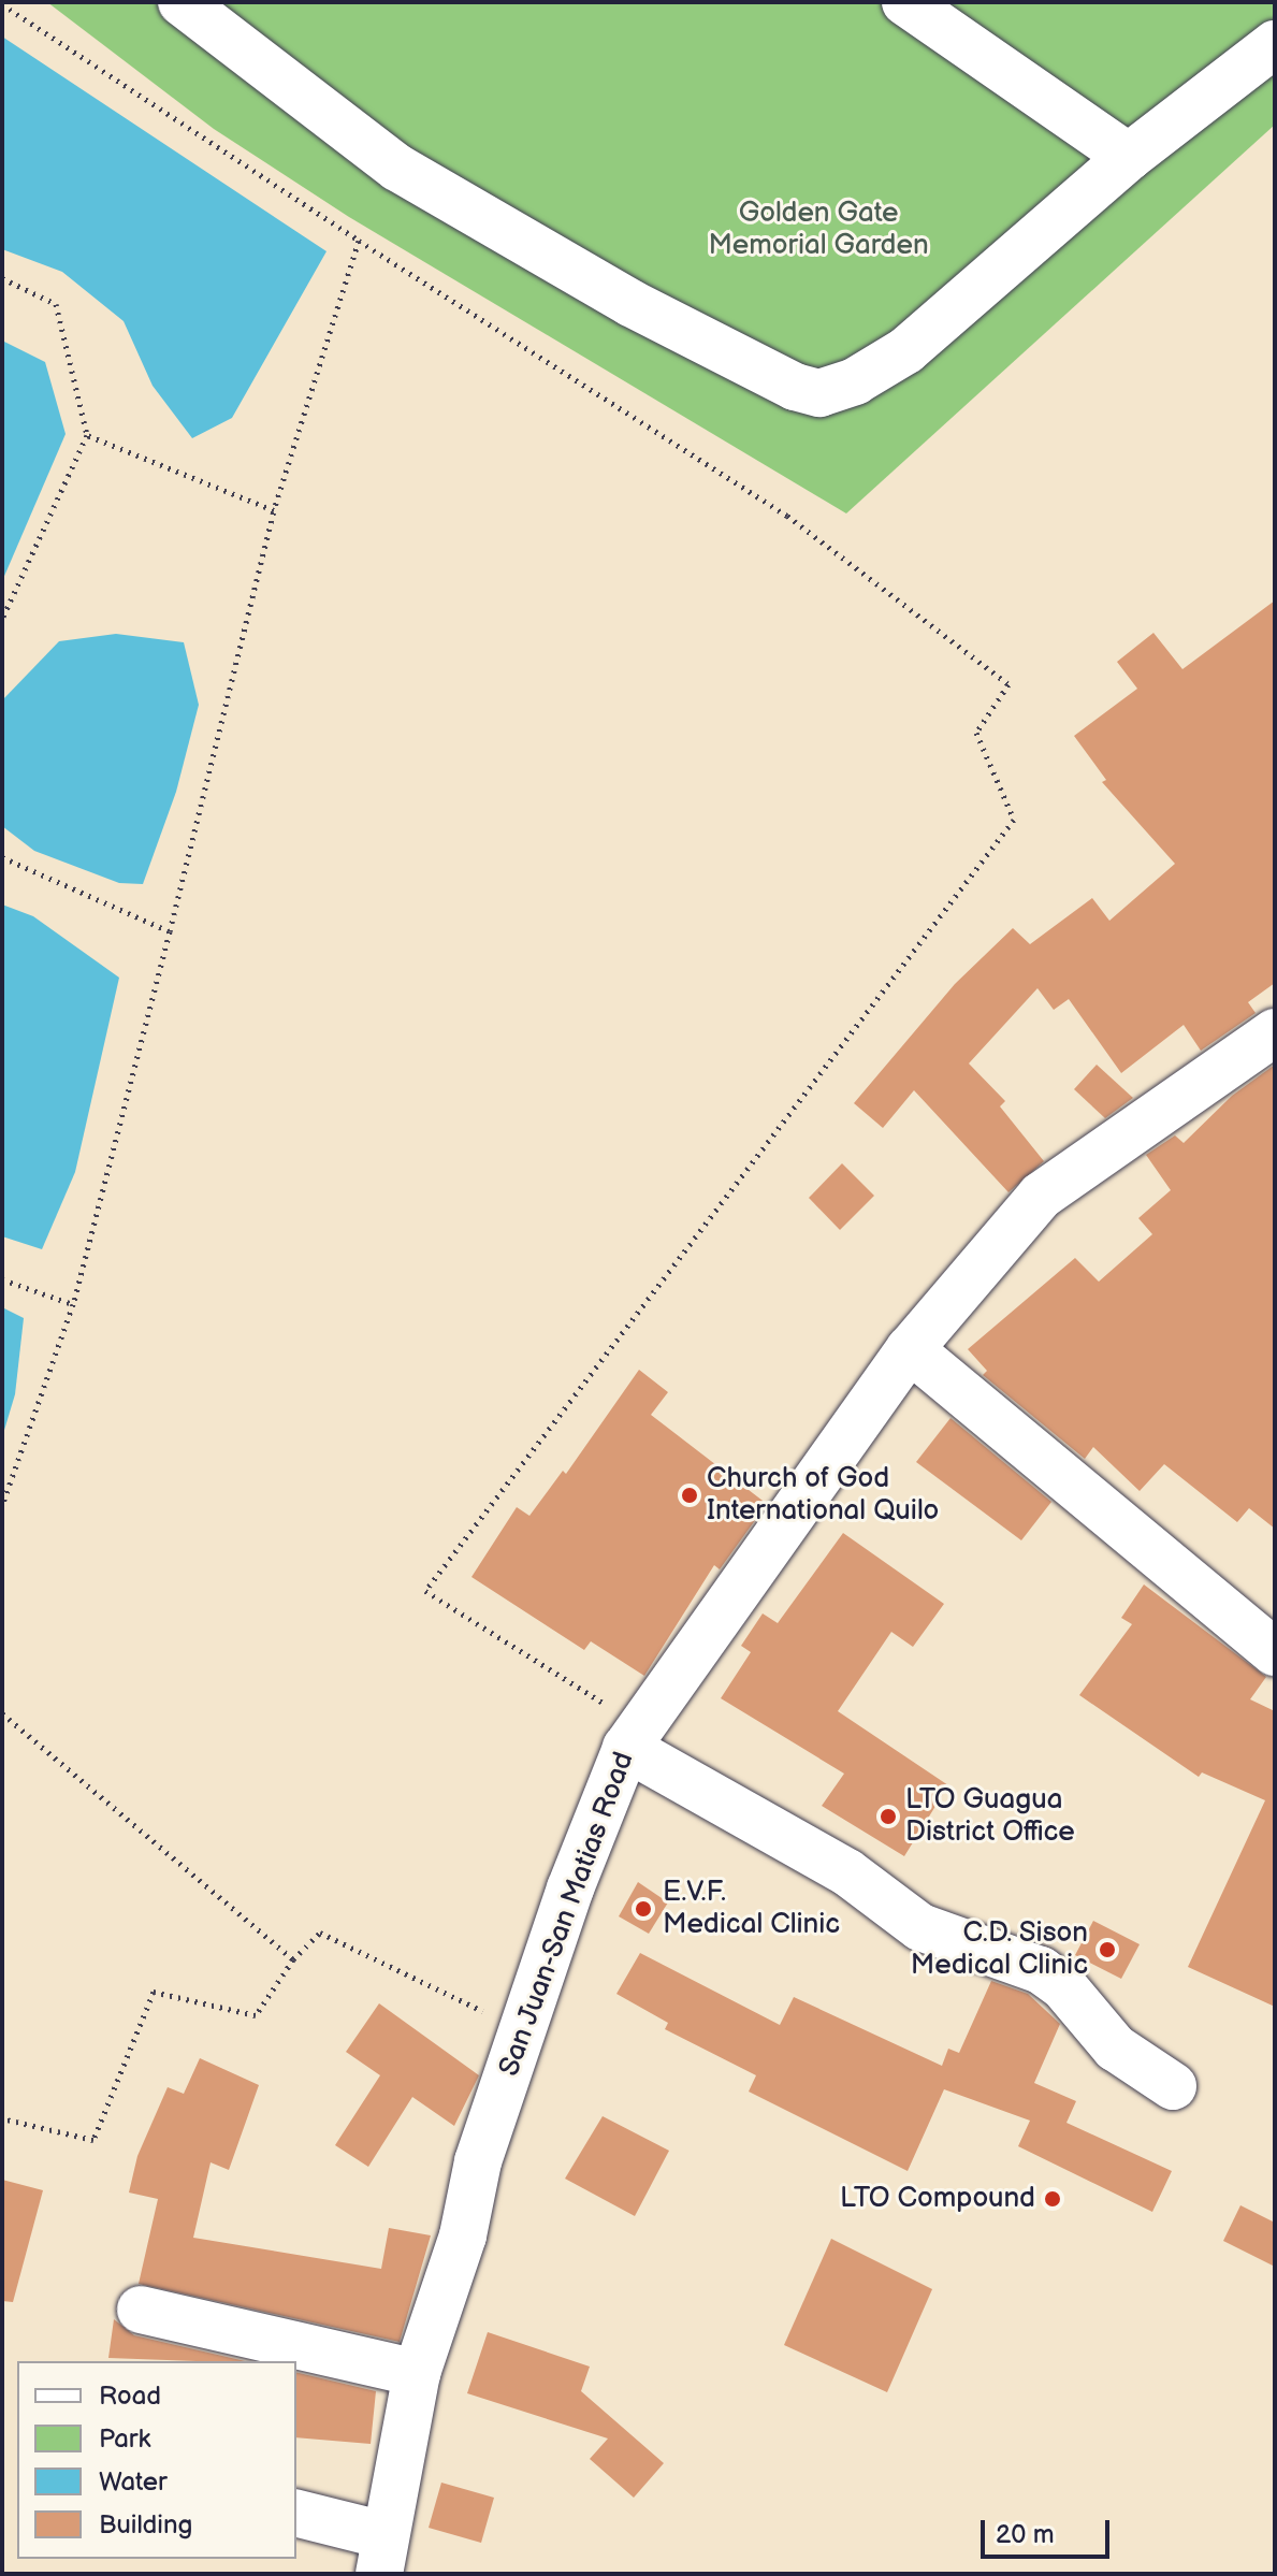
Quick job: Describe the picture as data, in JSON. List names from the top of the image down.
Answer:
{
  "streets": {
    "street": ["San Juan-San Matias Road"]
  },
  "parks": ["Golden Gate Memorial Garden"],
  "places": [
    "Church of God International Quilo",
    "LTO Guagua District Office",
    "E.V.F. Medical Clinic",
    "C.D. Sison Medical Clinic",
    "LTO Compound"
  ],
  "legend": [
    "Road",
    "Park",
    "Water",
    "Building"
  ],
  "scale_bar": "20 m"
}
